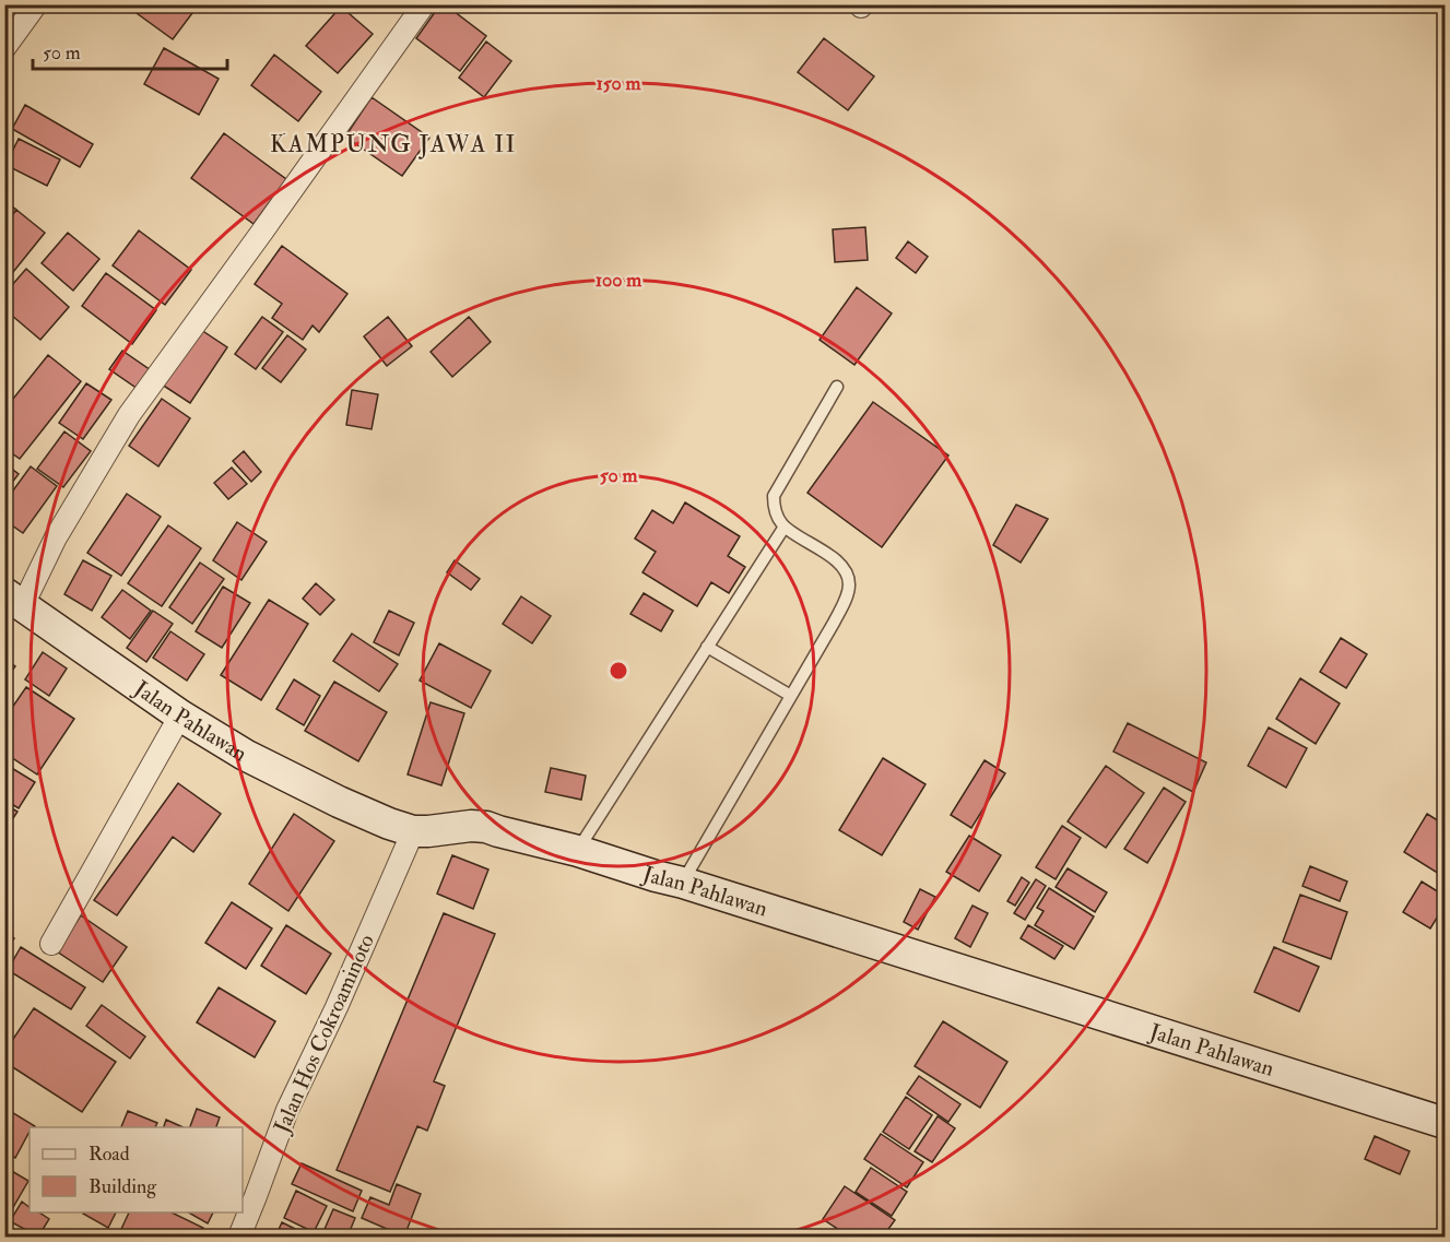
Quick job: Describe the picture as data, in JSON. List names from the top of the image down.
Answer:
{
  "streets": {
    "street": ["Jalan Pahlawan", "Jalan Hos Cokroaminoto"]
  },
  "crossings": [
    ["Jalan Pahlawan", "Jalan Hos Cokroaminoto"]
  ],
  "districts": ["KAMPUNG JAWA II"],
  "legend": ["Road", "Building"],
  "scale_bar": "50 m",
  "rings": ["150 m", "100 m", "50 m"]
}
